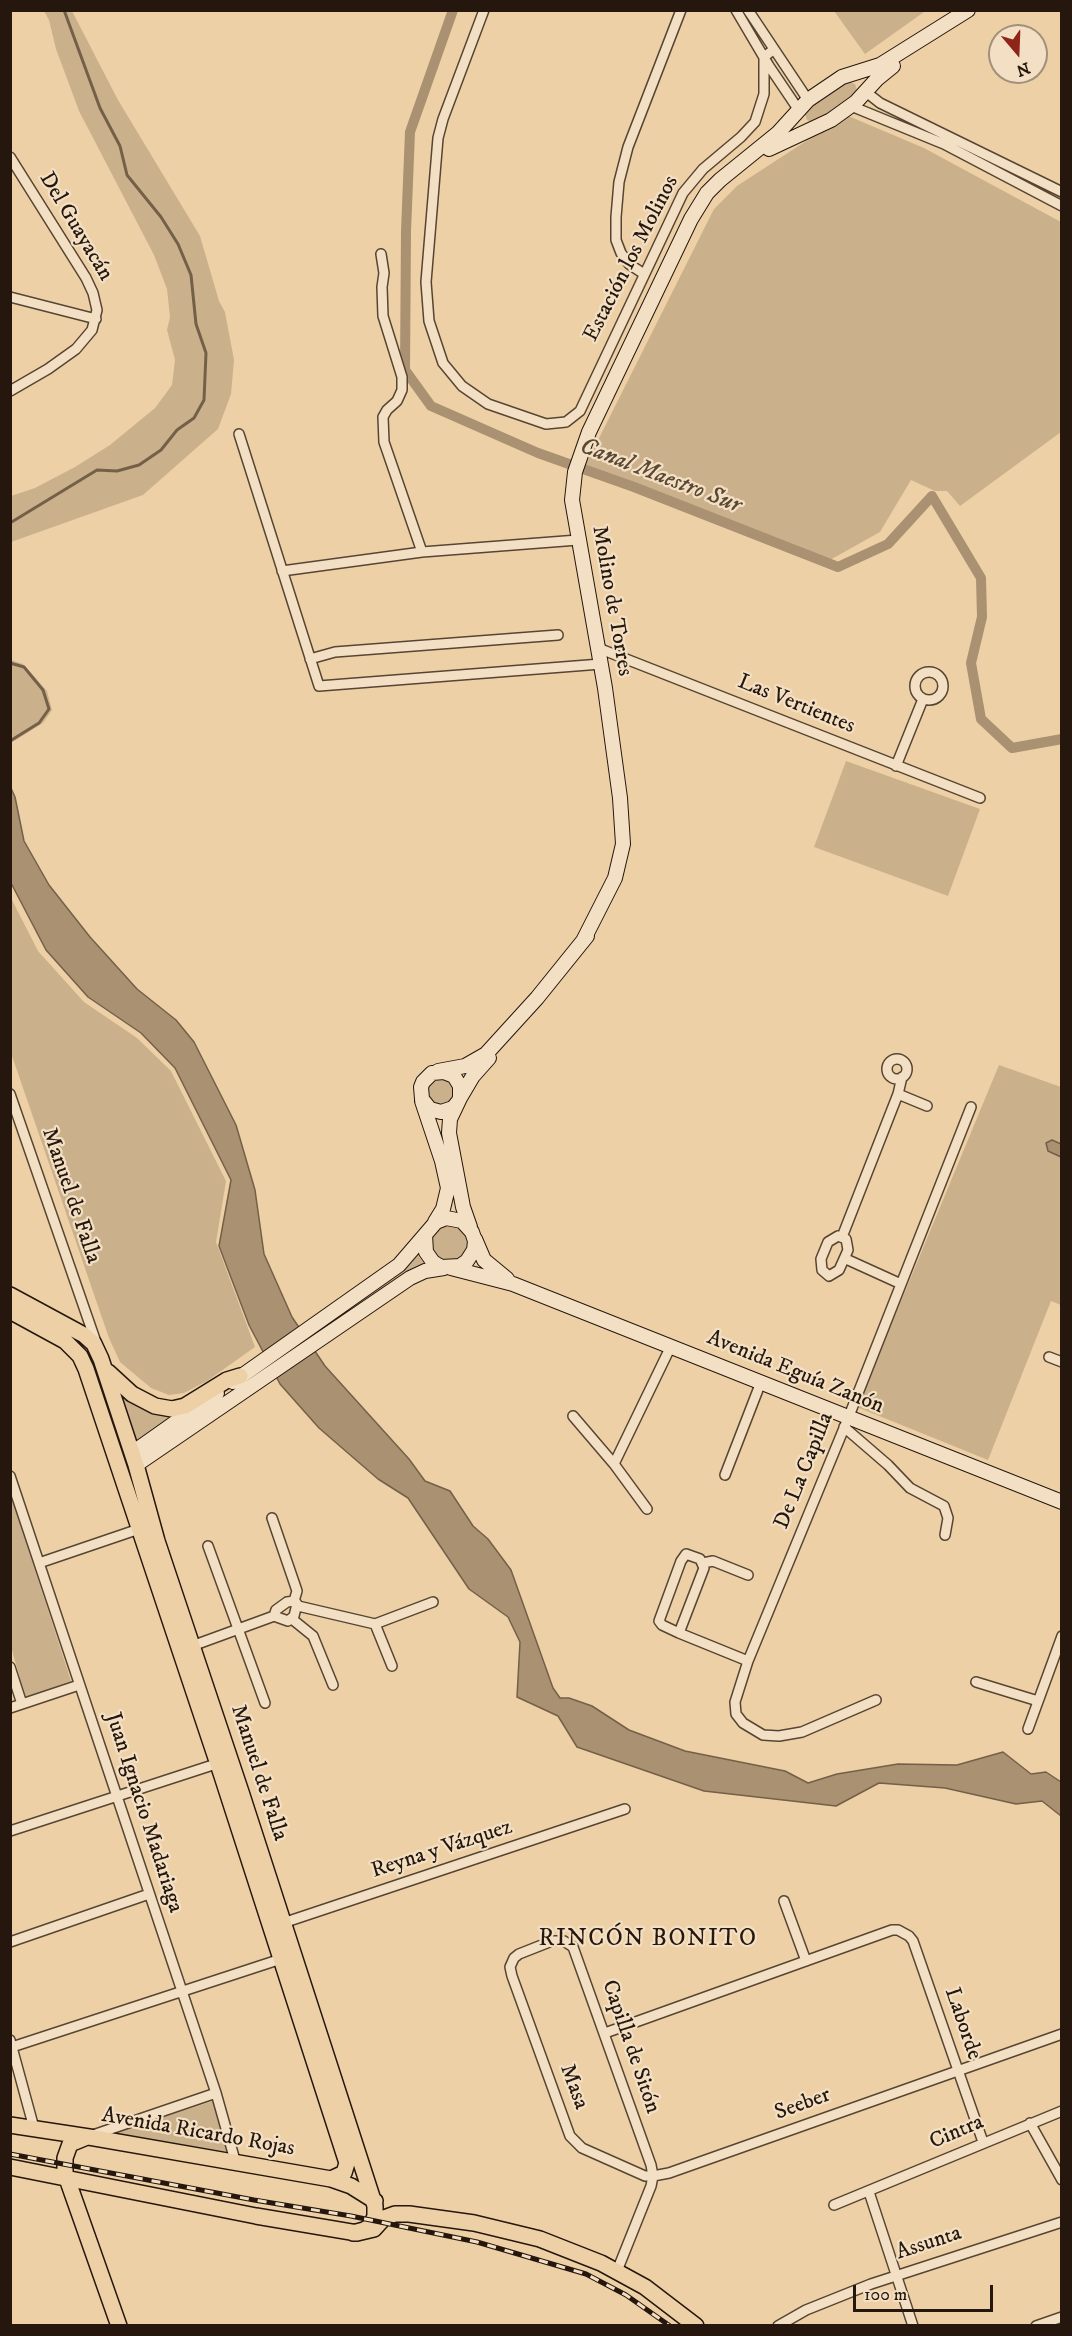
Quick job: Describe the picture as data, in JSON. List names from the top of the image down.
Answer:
{
  "streets": {
    "main road": [
      "Molino de Torres",
      "Manuel de Falla",
      "Avenida Eguía Zanón",
      "Avenida Ricardo Rojas"
    ],
    "street": [
      "Del Guayacán",
      "Estación los Molinos",
      "Las Vertientes",
      "De La Capilla",
      "Juan Ignacio Madariaga",
      "Reyna y Vázquez",
      "Laborde",
      "Capilla de Sitón",
      "Masa",
      "Seeber",
      "Cintra",
      "Assunta"
    ]
  },
  "crossings": [
    ["Molino de Torres", "Las Vertientes"],
    ["Molino de Torres", "Avenida Eguía Zanón"],
    ["Manuel de Falla", "Reyna y Vázquez"],
    ["Manuel de Falla", "Avenida Ricardo Rojas"],
    ["Avenida Eguía Zanón", "De La Capilla"],
    ["Juan Ignacio Madariaga", "Avenida Ricardo Rojas"],
    ["Laborde", "Seeber"],
    ["Laborde", "Cintra"],
    ["Capilla de Sitón", "Masa"],
    ["Capilla de Sitón", "Seeber"],
    ["Masa", "Seeber"]
  ],
  "districts": ["RINCÓN BONITO"],
  "water": ["Canal Maestro Sur"],
  "scale_bar": "100 m",
  "north": "bottom"
}
